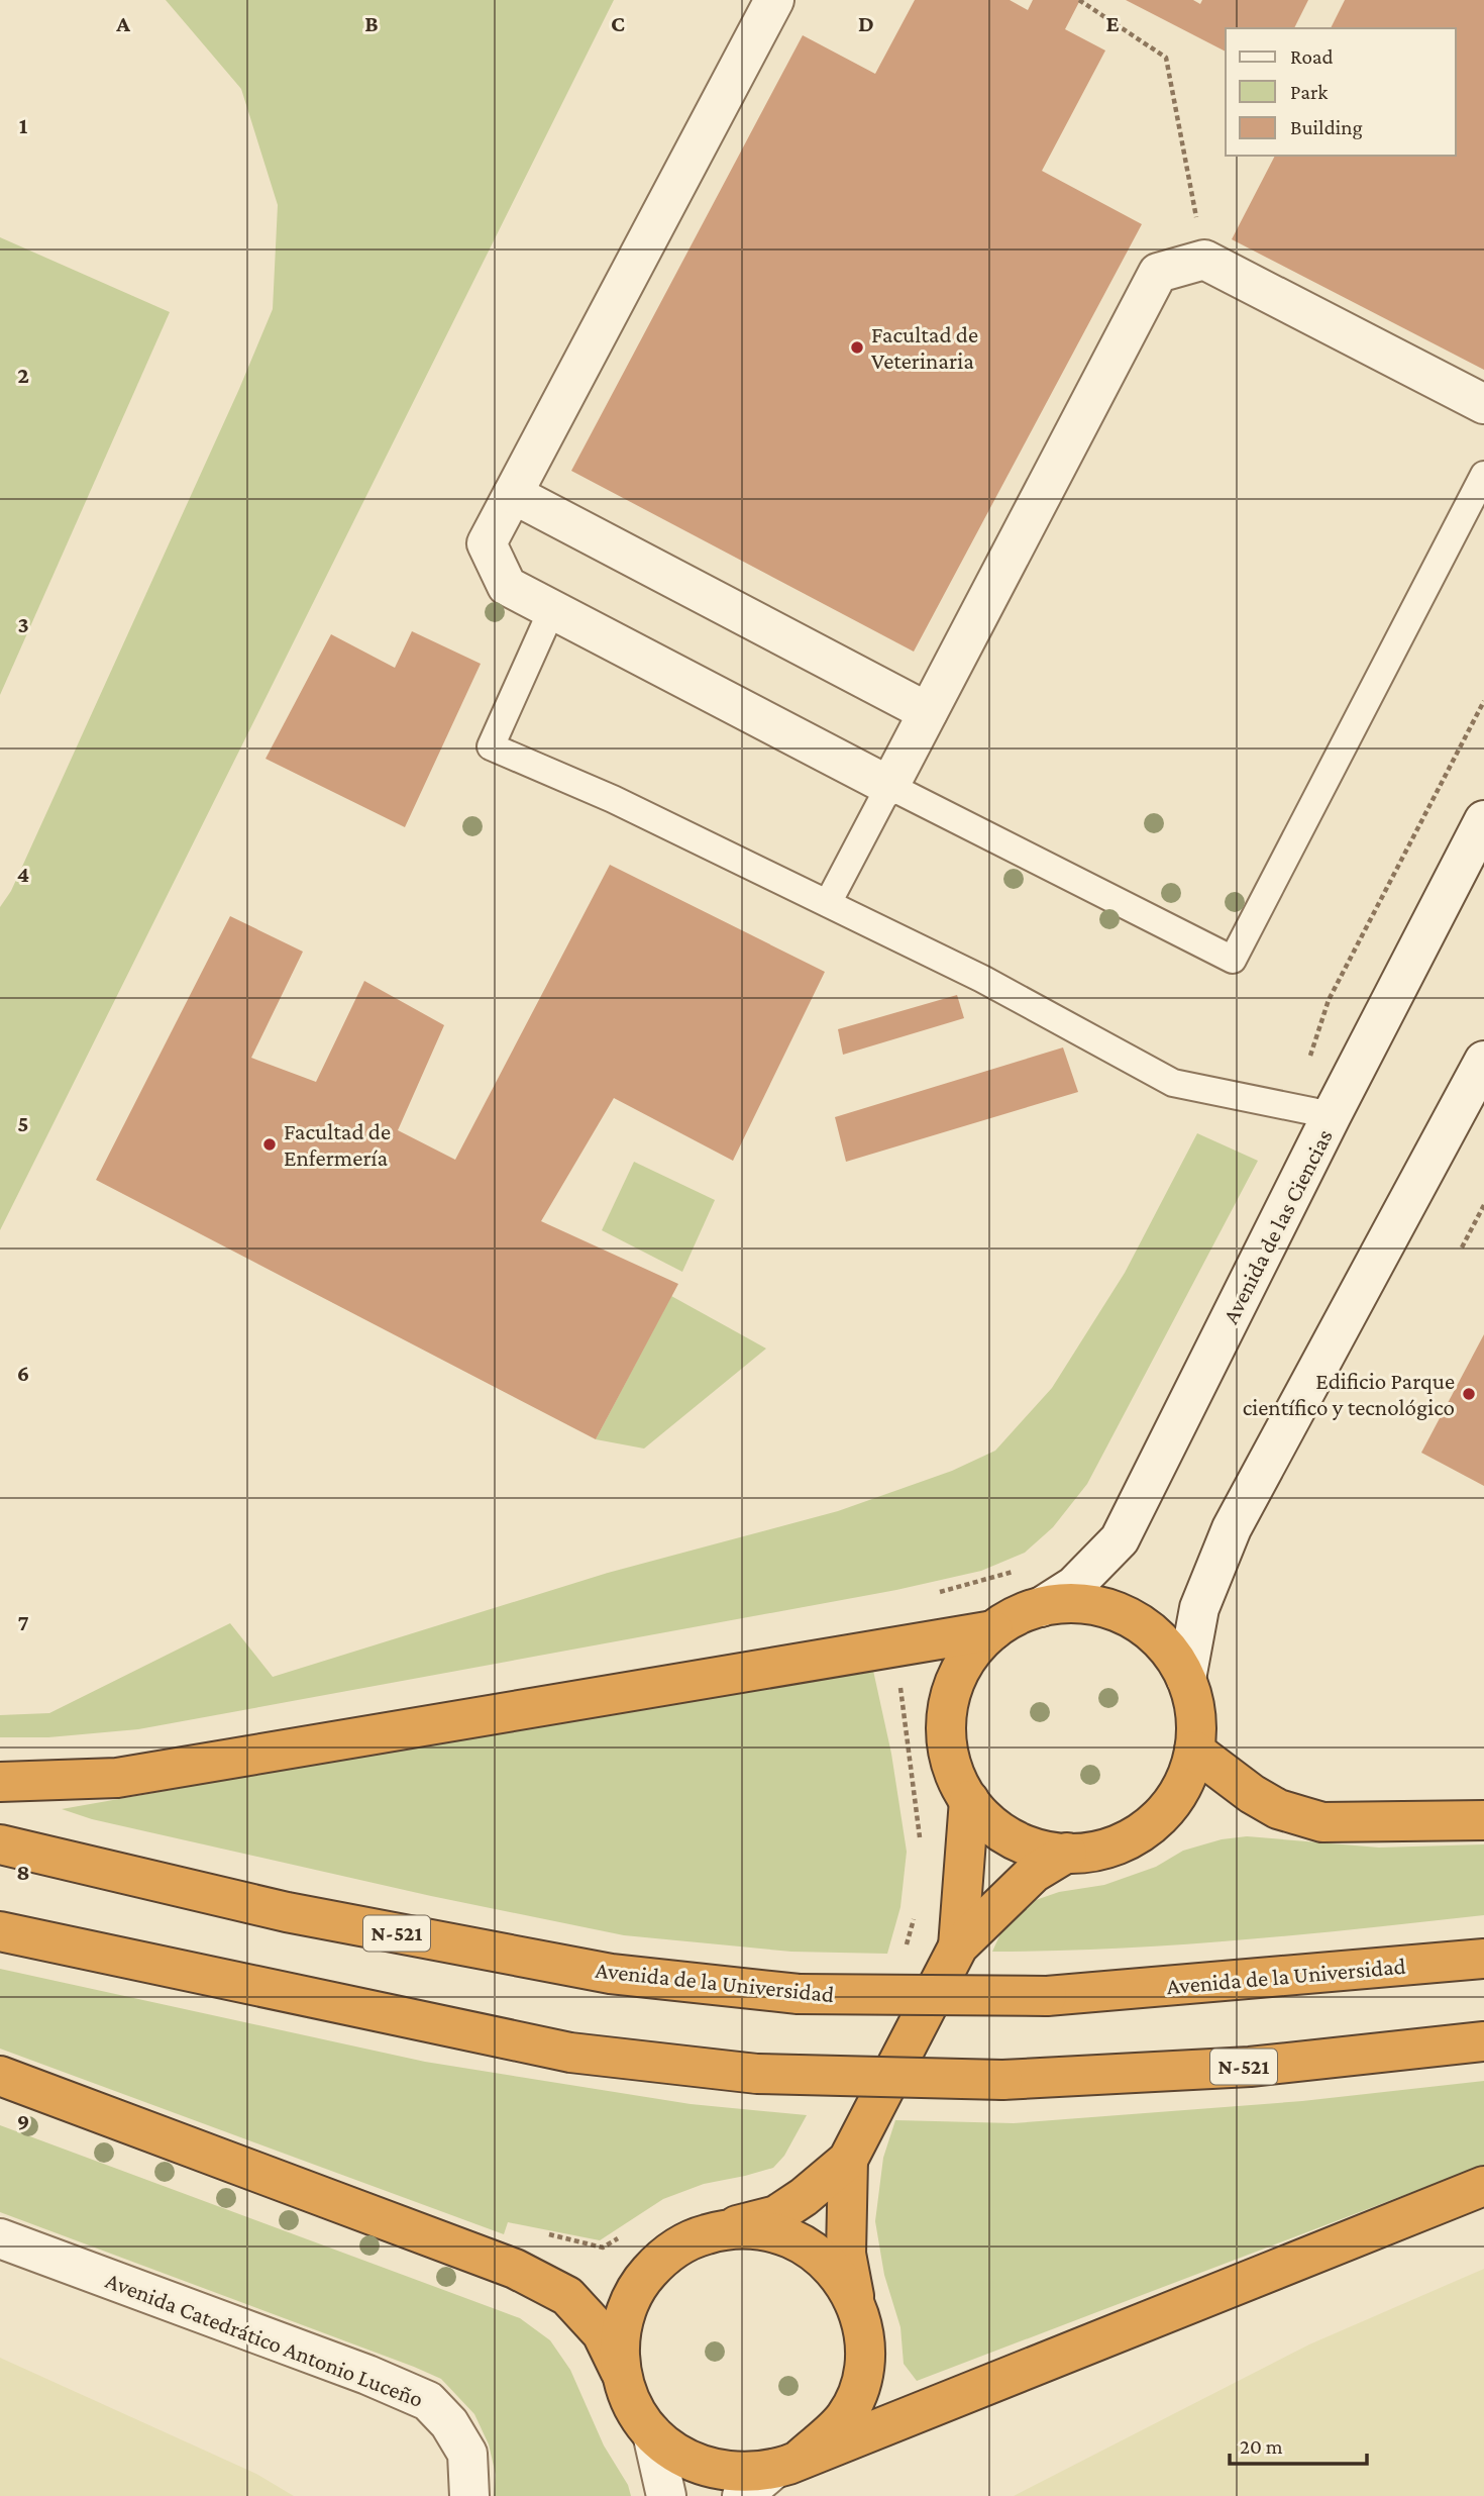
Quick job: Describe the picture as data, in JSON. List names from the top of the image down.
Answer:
{
  "streets": {
    "highway": ["N-521", "Avenida de la Universidad"],
    "street": ["Avenida de las Ciencias", "Avenida Catedrático Antonio Luceño"]
  },
  "places": ["Facultad de Veterinaria", "Facultad de Enfermería", "Edificio Parque científico y tecnológico"],
  "legend": ["Road", "Park", "Building"],
  "scale_bar": "20 m",
  "grid": {
    "columns": [
      "A",
      "B",
      "C",
      "D",
      "E"
    ],
    "rows": [
      "1",
      "2",
      "3",
      "4",
      "5",
      "6",
      "7",
      "8",
      "9"
    ]
  }
}
